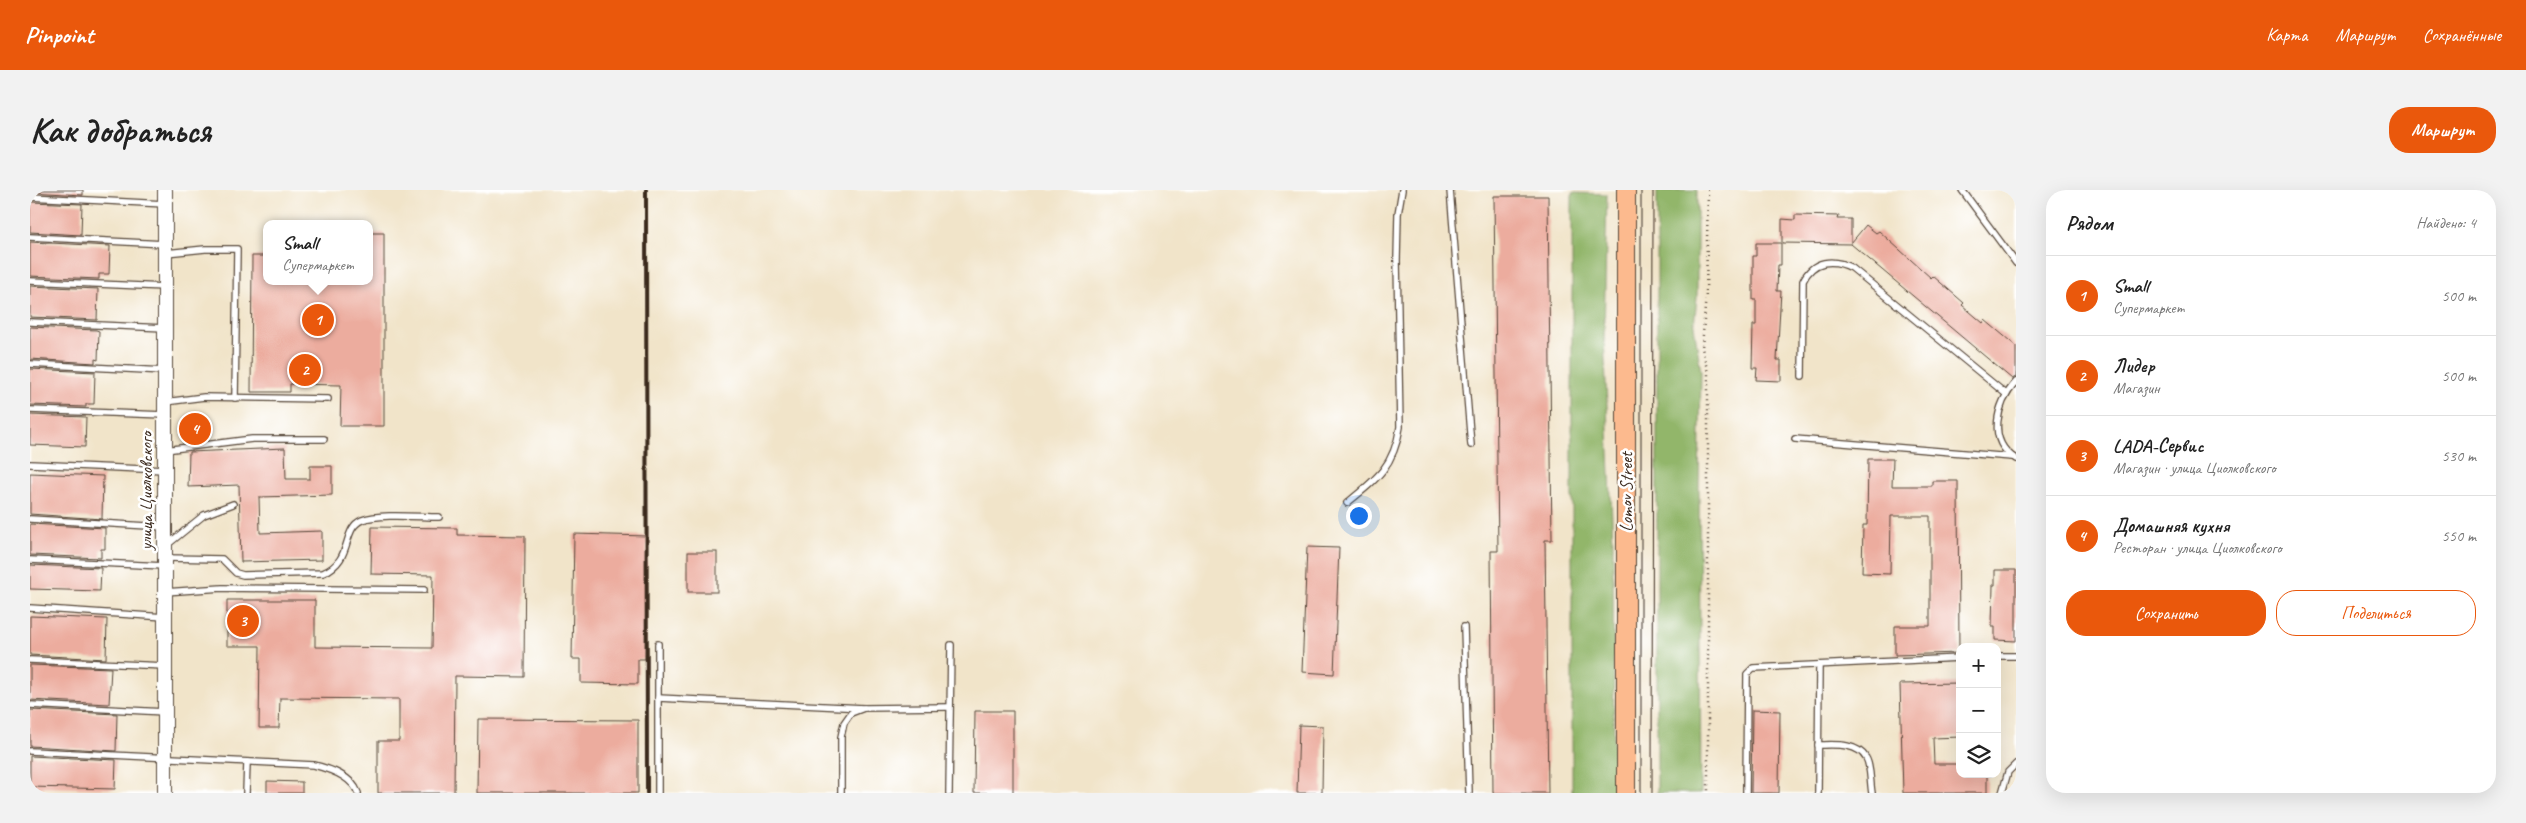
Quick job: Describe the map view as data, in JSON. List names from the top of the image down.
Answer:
{
  "streets": {
    "main road": ["Lomov Street"],
    "street": ["улица Циолковского"]
  },
  "page": {
    "header": "Pinpoint",
    "nav": ["Карта", "Маршрут", "Сохранённые"],
    "buttons": [
      "Маршрут",
      ["Сохранить", "Поделиться"]
    ],
    "title": "Как добраться",
    "heading": ["Рядом", "Найдено: 4"],
    "popup": ["Small", "Супермаркет"],
    "list": [
      {
        "mark": "1",
        "name": "Small",
        "note": "Супермаркет",
        "value": "500 m"
      },
      {
        "mark": "2",
        "name": "Лидер",
        "note": "Магазин",
        "value": "500 m"
      },
      {
        "mark": "3",
        "name": "LADA-Сервис",
        "note": "Магазин · улица Циолковского",
        "value": "530 m"
      },
      {
        "mark": "4",
        "name": "Домашняя кухня",
        "note": "Ресторан · улица Циолковского",
        "value": "550 m"
      }
    ],
    "pins": [
      "1",
      "2",
      "4",
      "3"
    ],
    "map_buttons": ["+", "−"]
  }
}
